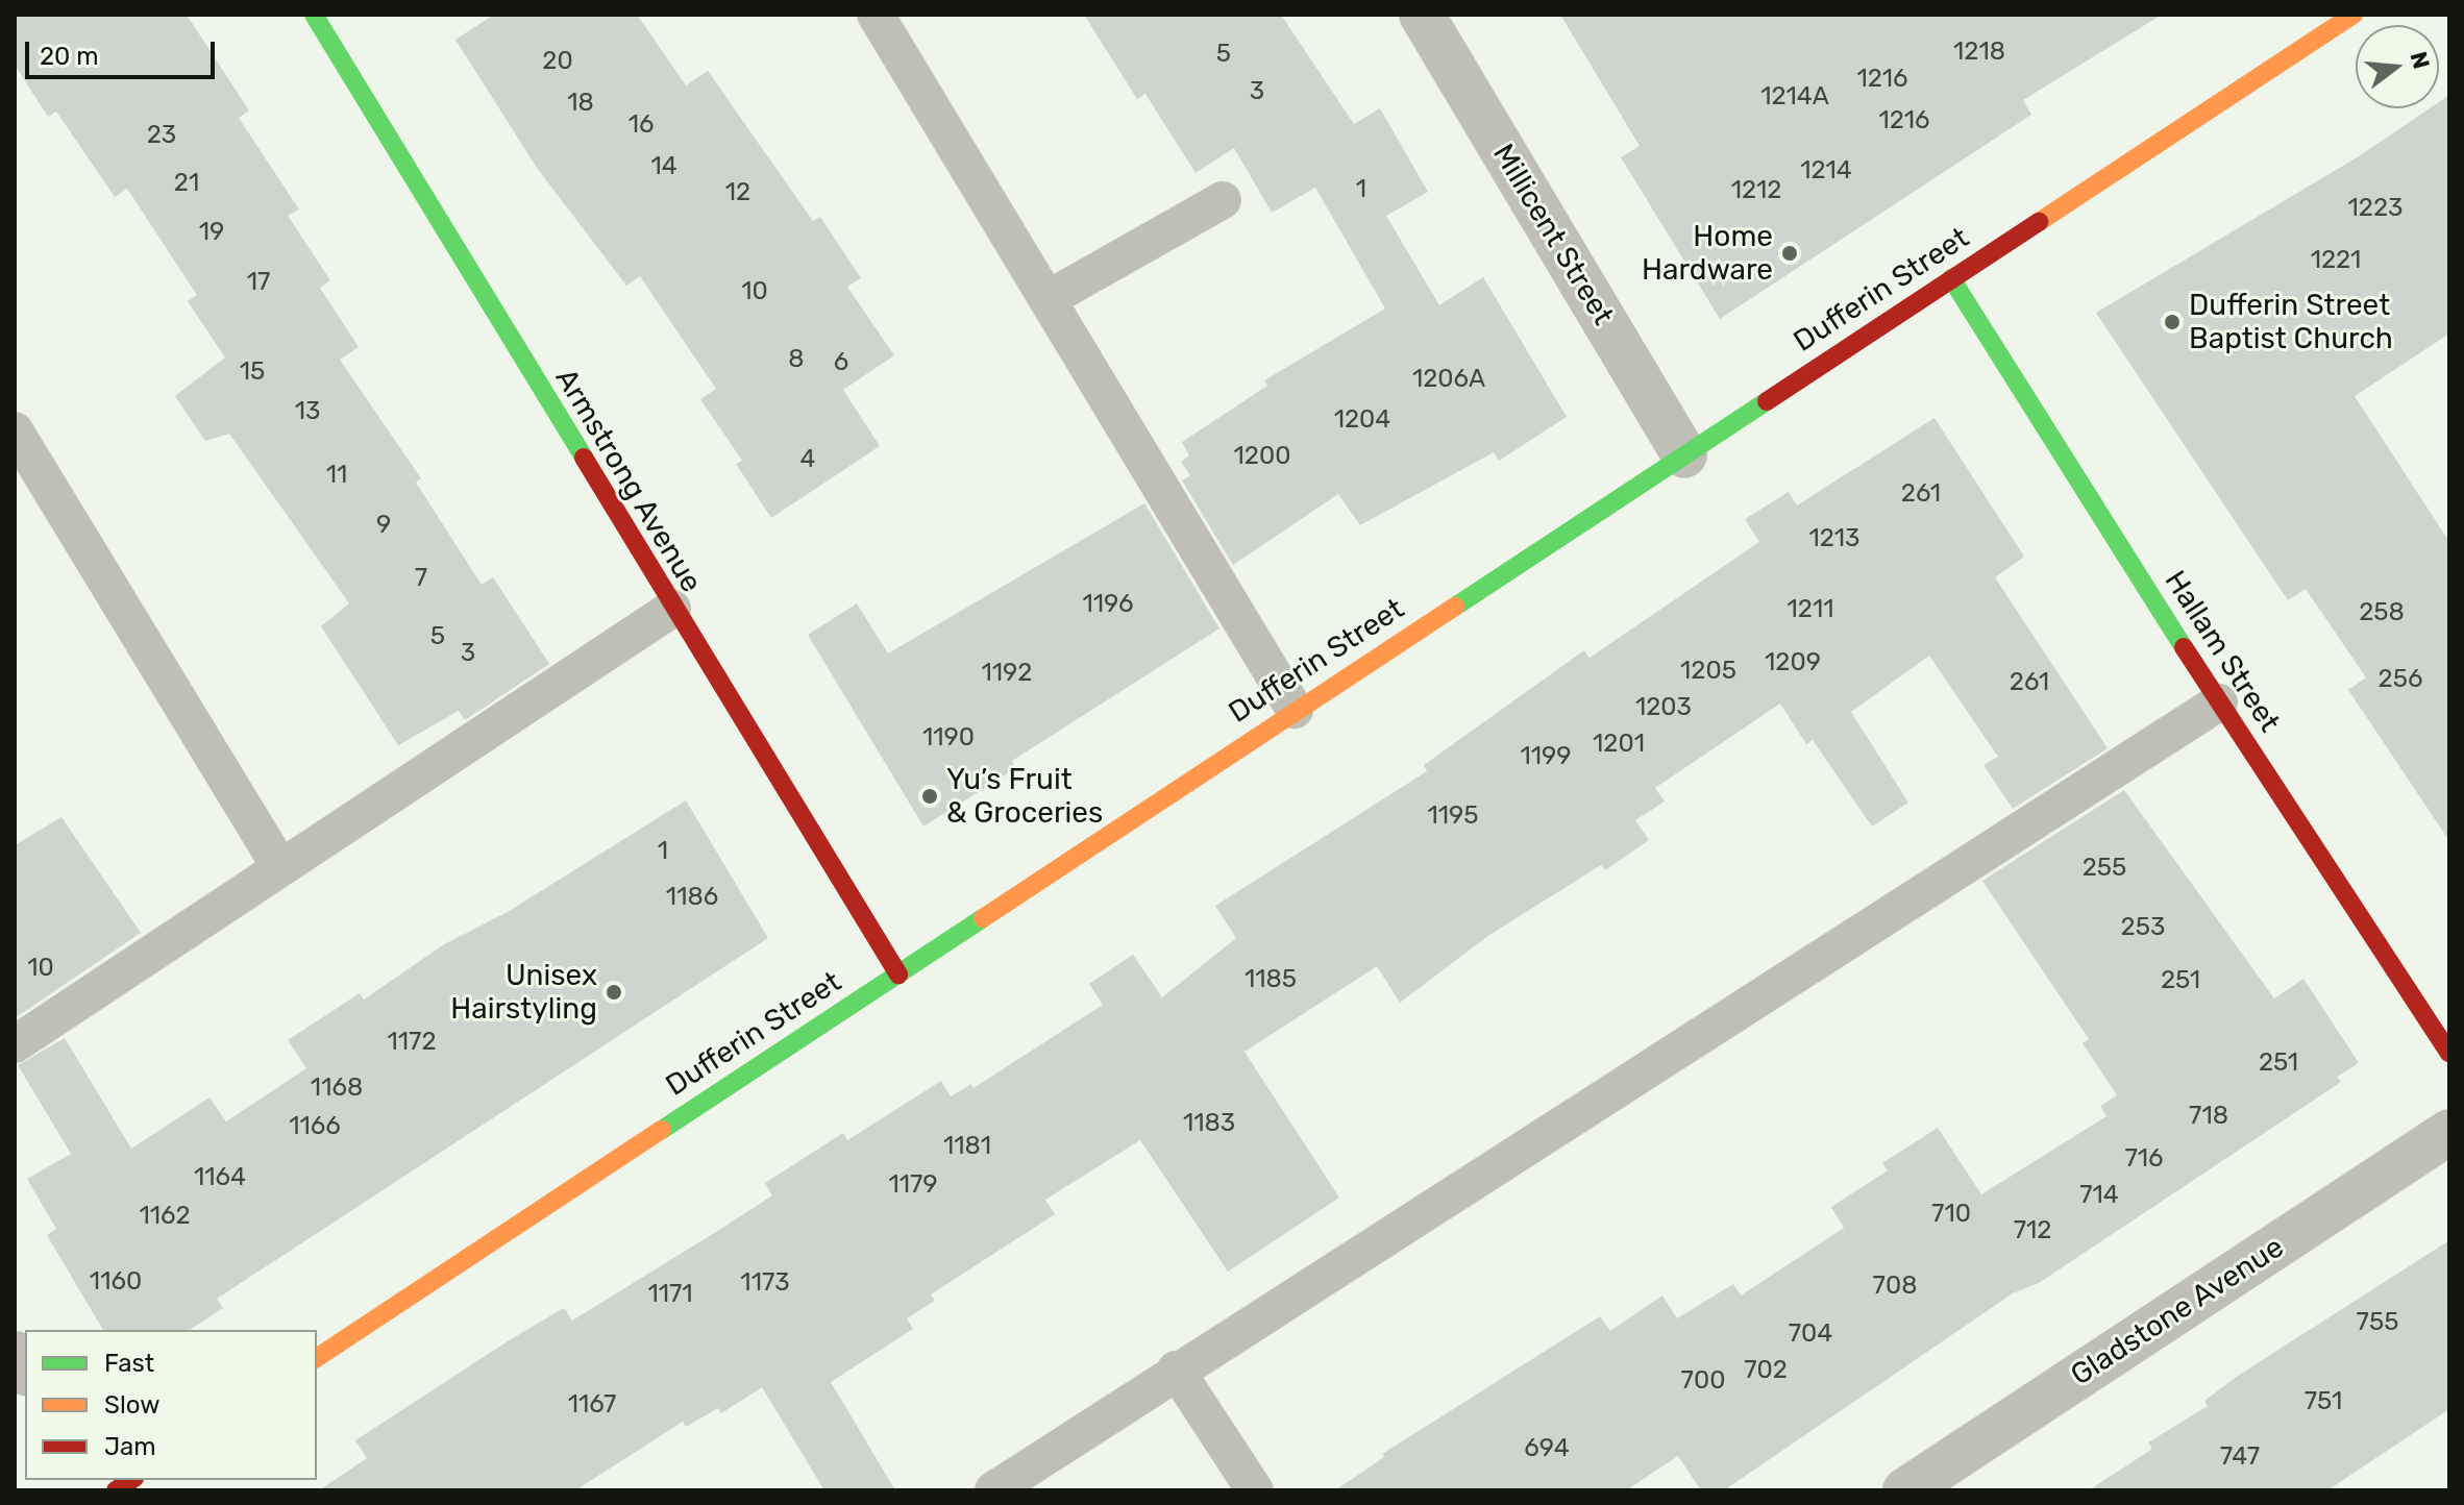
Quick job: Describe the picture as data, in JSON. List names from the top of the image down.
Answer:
{
  "streets": {
    "main road": ["Dufferin Street", "Armstrong Avenue", "Hallam Street"],
    "street": ["Millicent Street", "Gladstone Avenue"]
  },
  "crossings": [
    ["Millicent Street", "Dufferin Street"],
    ["Dufferin Street", "Armstrong Avenue"],
    ["Dufferin Street", "Hallam Street"]
  ],
  "places": [
    "Home Hardware",
    "Dufferin Street Baptist Church",
    "Yu’s Fruit & Groceries",
    "Unisex Hairstyling"
  ],
  "house_numbers": [
    "1218",
    "5",
    "20",
    "1216",
    "3",
    "1214A",
    "18",
    "1216",
    "16",
    "23",
    "14",
    "1214",
    "21",
    "1",
    "1212",
    "12",
    "1223",
    "19",
    "1221",
    "17",
    "10",
    "8",
    "6",
    "15",
    "1206A",
    "13",
    "1204",
    "1200",
    "4",
    "11",
    "261",
    "9",
    "1213",
    "7",
    "1196",
    "1211",
    "258",
    "5",
    "3",
    "1209",
    "1205",
    "1192",
    "256",
    "261",
    "1203",
    "1190",
    "1201",
    "1199",
    "1195",
    "1",
    "255",
    "1186",
    "253",
    "10",
    "1185",
    "251",
    "1172",
    "251",
    "1168",
    "718",
    "1183",
    "1166",
    "1181",
    "716",
    "1164",
    "1179",
    "714",
    "710",
    "1162",
    "712",
    "1160",
    "1173",
    "708",
    "1171",
    "755",
    "704",
    "702",
    "700",
    "751",
    "1167",
    "694",
    "747"
  ],
  "legend": ["Fast", "Slow", "Jam"],
  "scale_bar": "20 m",
  "north": "right"
}
